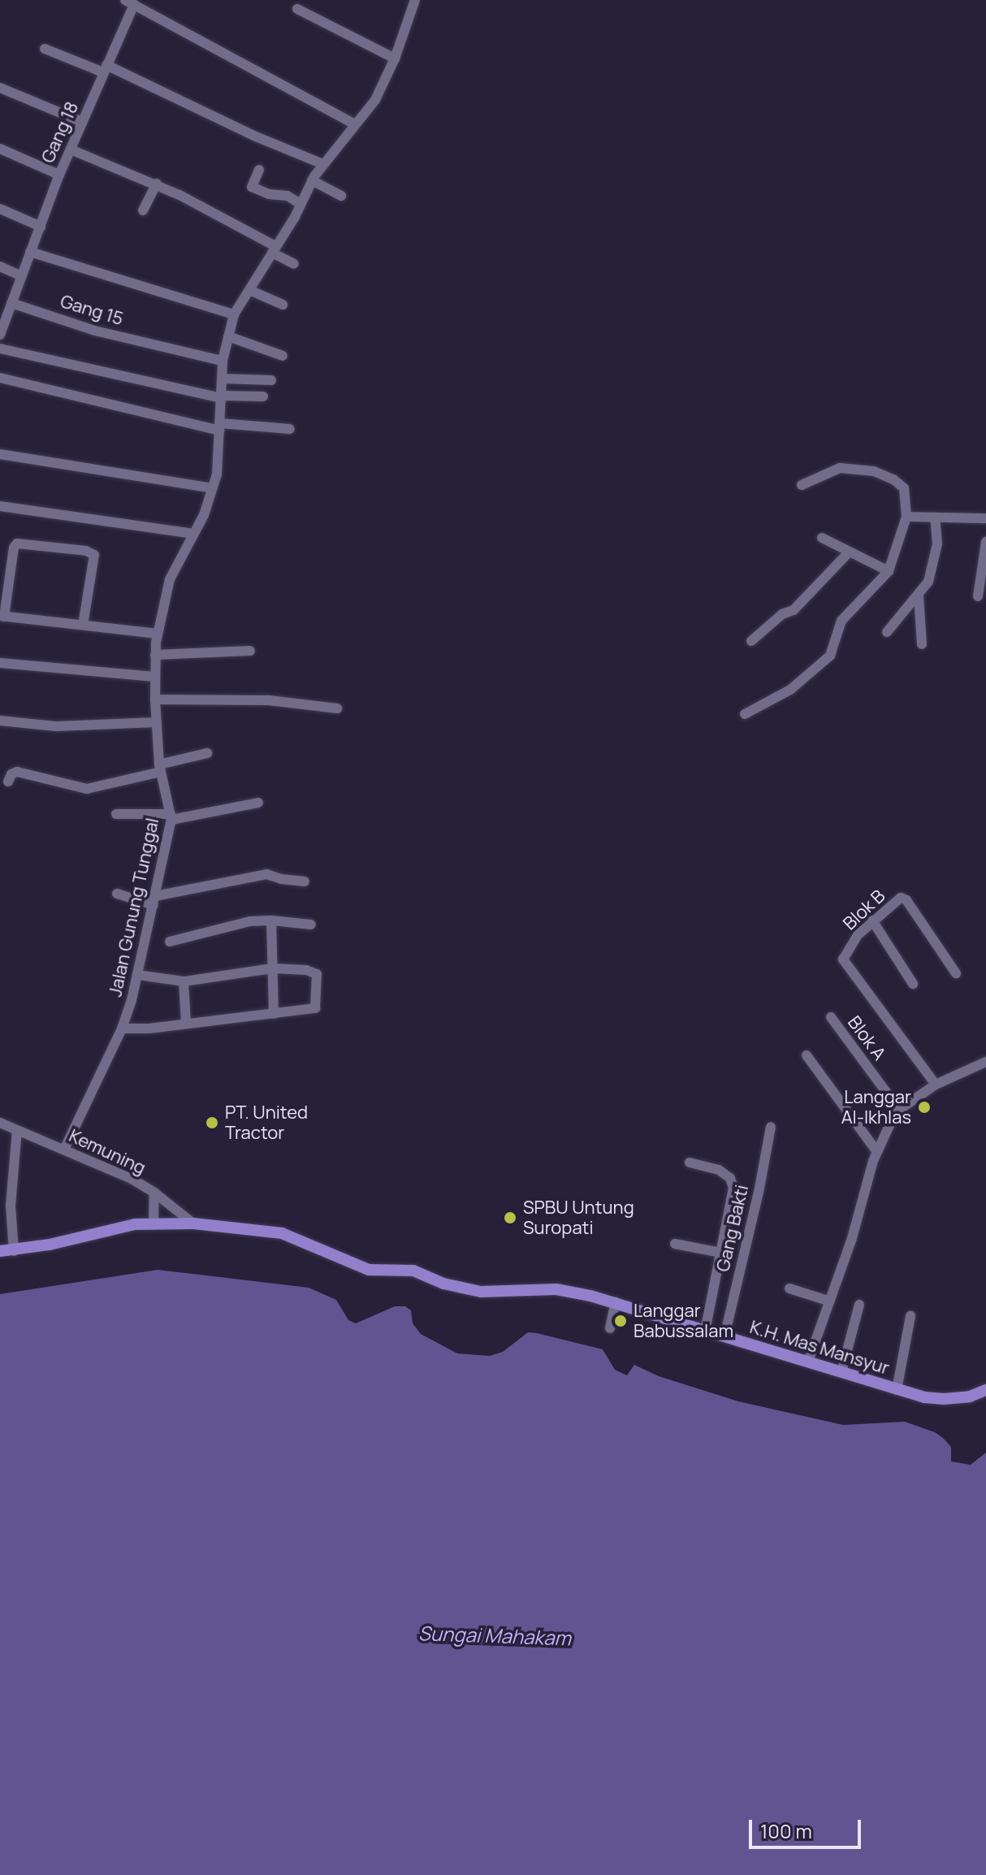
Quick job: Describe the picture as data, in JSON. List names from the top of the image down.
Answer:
{
  "streets": {
    "main road": ["K.H. Mas Mansyur"],
    "street": [
      "Gang 18",
      "Gang 15",
      "Jalan Gunung Tunggal",
      "Blok B",
      "Blok A",
      "Kemuning",
      "Gang Bakti"
    ]
  },
  "crossings": [
    ["Gang 18", "Gang 15"],
    ["Gang 15", "Jalan Gunung Tunggal"],
    ["Jalan Gunung Tunggal", "Kemuning"],
    ["Kemuning", "K.H. Mas Mansyur"],
    ["Gang Bakti", "K.H. Mas Mansyur"]
  ],
  "water": ["Sungai Mahakam"],
  "places": [
    "Langgar Al-Ikhlas",
    "PT. United Tractor",
    "SPBU Untung Suropati",
    "Langgar Babussalam"
  ],
  "scale_bar": "100 m"
}
